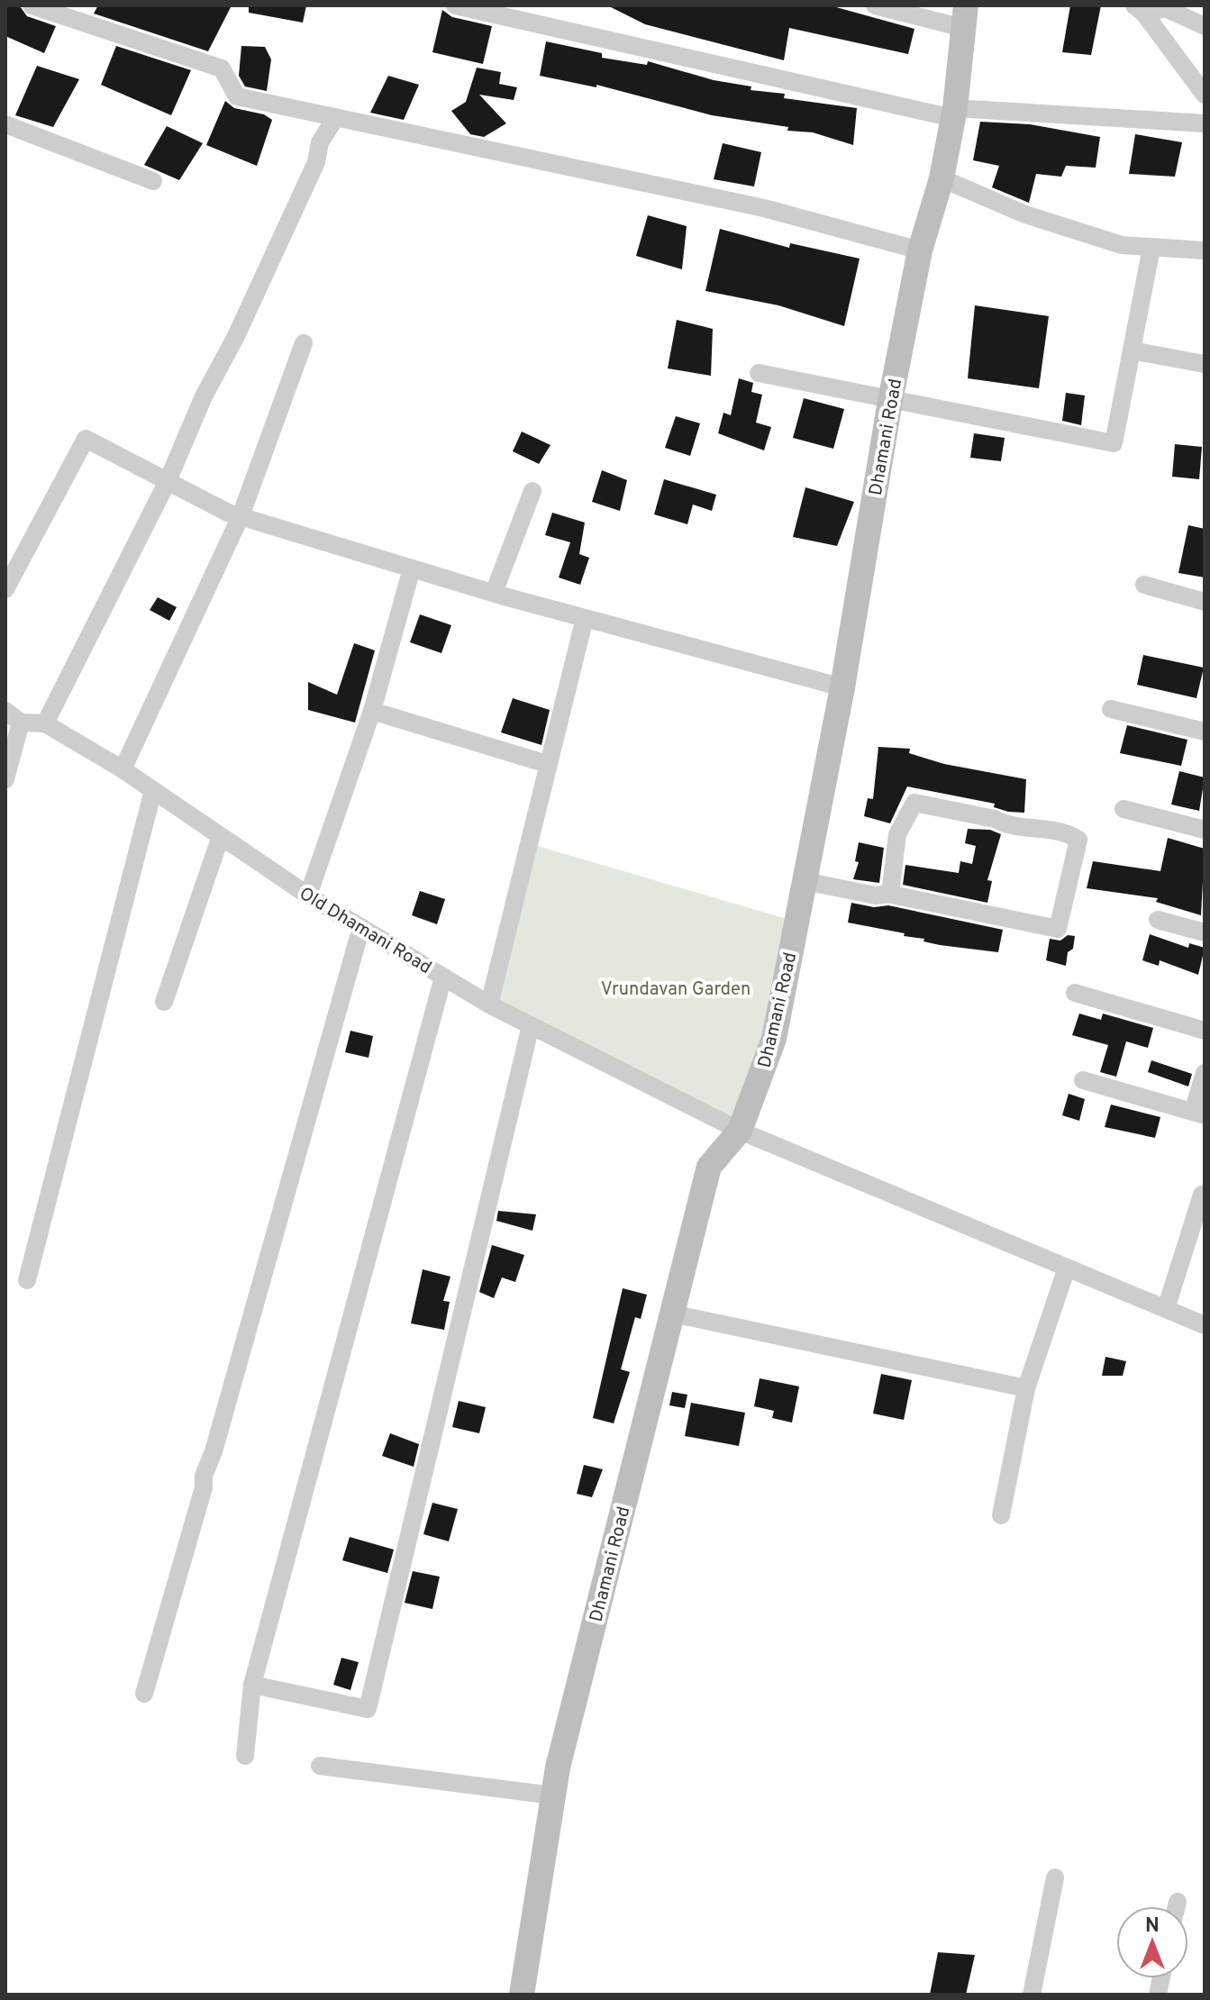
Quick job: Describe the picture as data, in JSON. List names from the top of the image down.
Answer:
{
  "streets": {
    "main road": ["Dhamani Road"],
    "street": ["Old Dhamani Road"]
  },
  "crossings": [
    ["Dhamani Road", "Old Dhamani Road"]
  ],
  "parks": ["Vrundavan Garden"],
  "north": "top"
}
